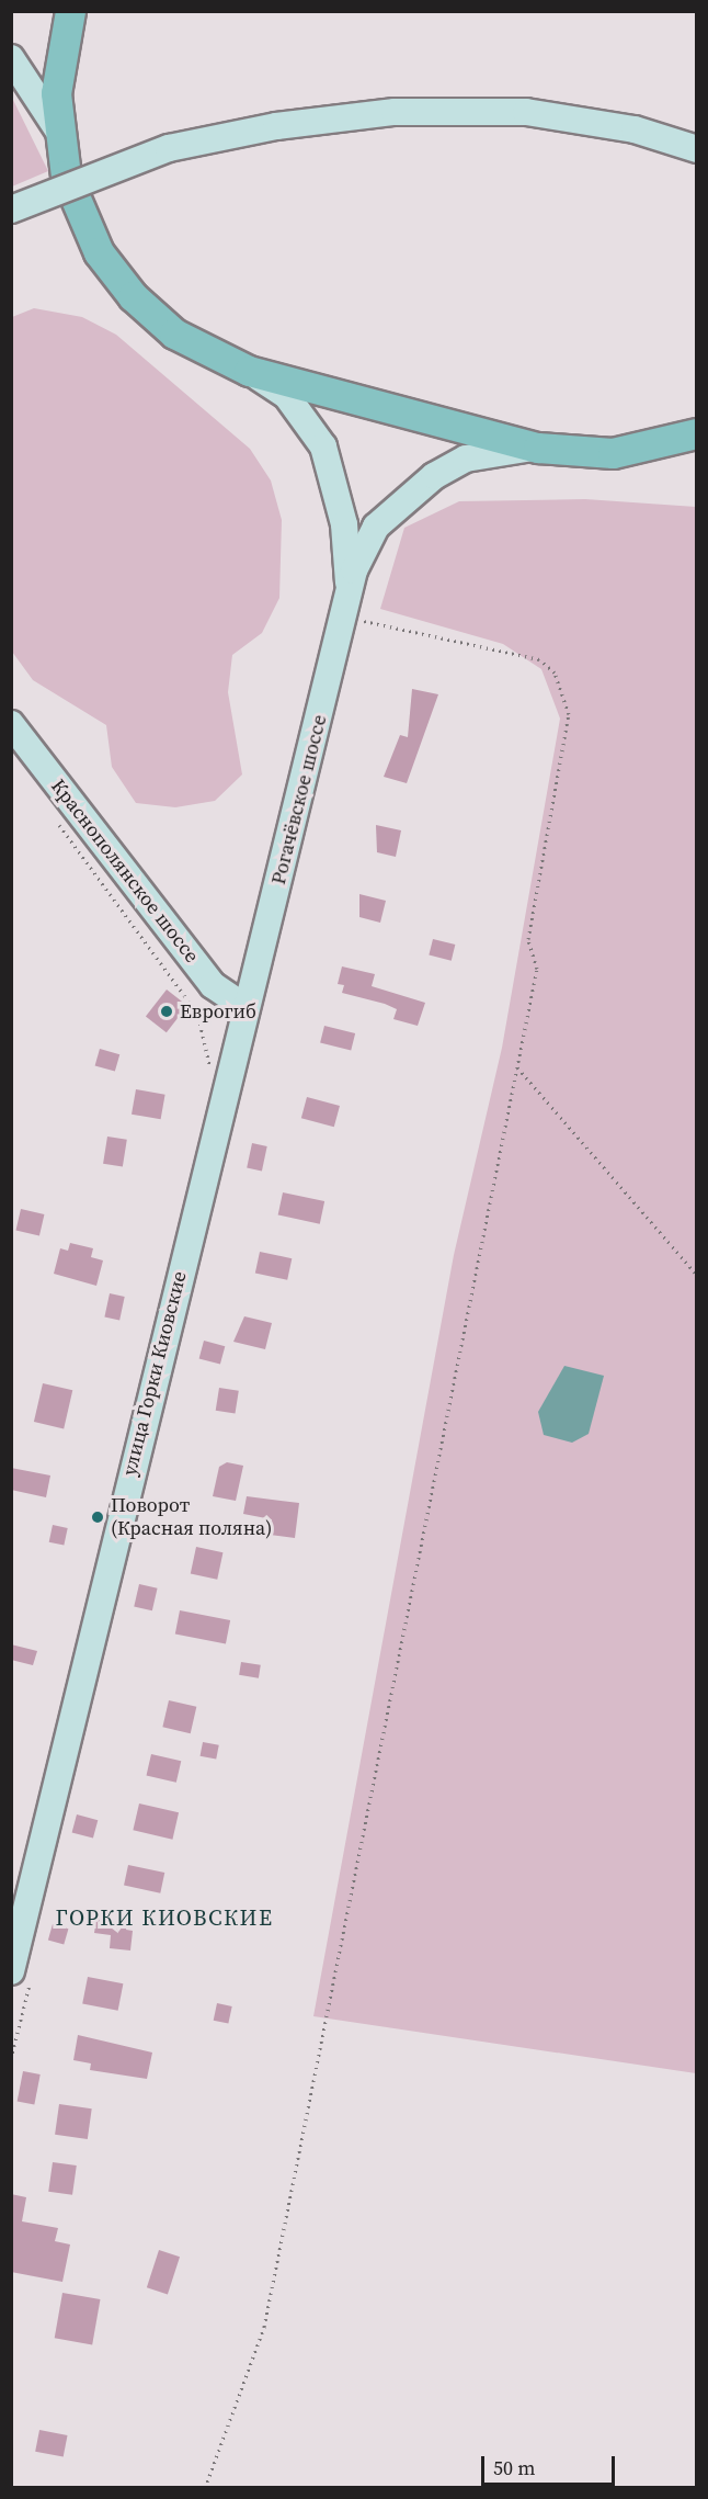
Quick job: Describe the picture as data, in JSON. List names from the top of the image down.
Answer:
{
  "streets": {
    "main road": ["Рогачёвское шоссе", "Краснополянское шоссе", "улица Горки Киовские"]
  },
  "crossings": [
    ["Рогачёвское шоссе", "Краснополянское шоссе"],
    ["Рогачёвское шоссе", "улица Горки Киовские"],
    ["Краснополянское шоссе", "улица Горки Киовские"]
  ],
  "districts": ["ГОРКИ КИОВСКИЕ"],
  "places": ["Еврогиб", "Поворот (Красная поляна)"],
  "scale_bar": "50 m"
}
